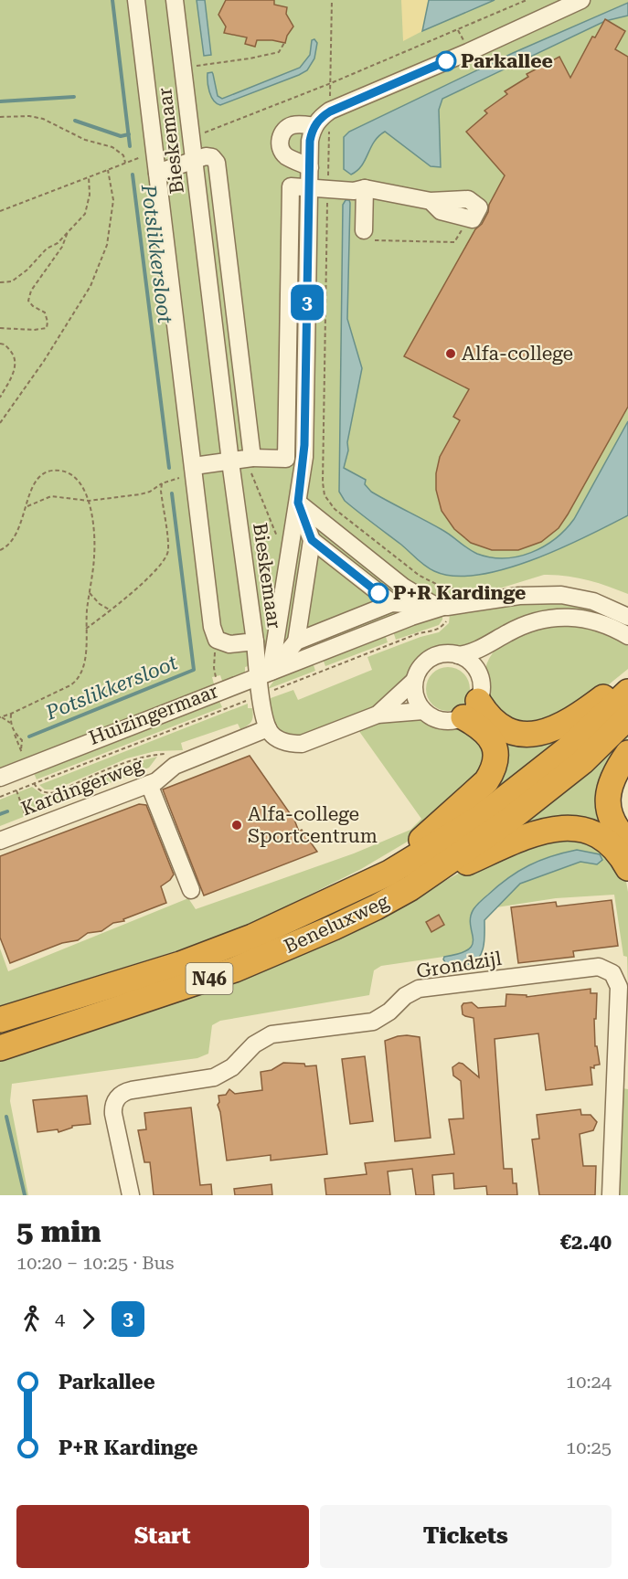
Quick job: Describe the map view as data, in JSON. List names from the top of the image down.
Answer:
{
  "streets": {
    "highway": ["Beneluxweg", "N46"],
    "street": [
      "Bieskemaar",
      "Huizingermaar",
      "Kardingerweg",
      "Grondzijl"
    ]
  },
  "crossings": [
    ["Beneluxweg", "N46"]
  ],
  "water": ["Potslikkersloot"],
  "places": [
    "Parkallee",
    "Alfa-college",
    "P+R Kardinge",
    "Alfa-college Sportcentrum"
  ],
  "lines": ["bus line 3"],
  "page": {
    "on_map": "3",
    "heading": ["5 min", "10:20 – 10:25 · Bus", "€2.40"],
    "legs": ["4", "3"],
    "list": [
      {
        "name": "Parkallee",
        "value": "10:24"
      },
      {
        "name": "P+R Kardinge",
        "value": "10:25"
      }
    ],
    "buttons": ["Start", "Tickets"]
  }
}
